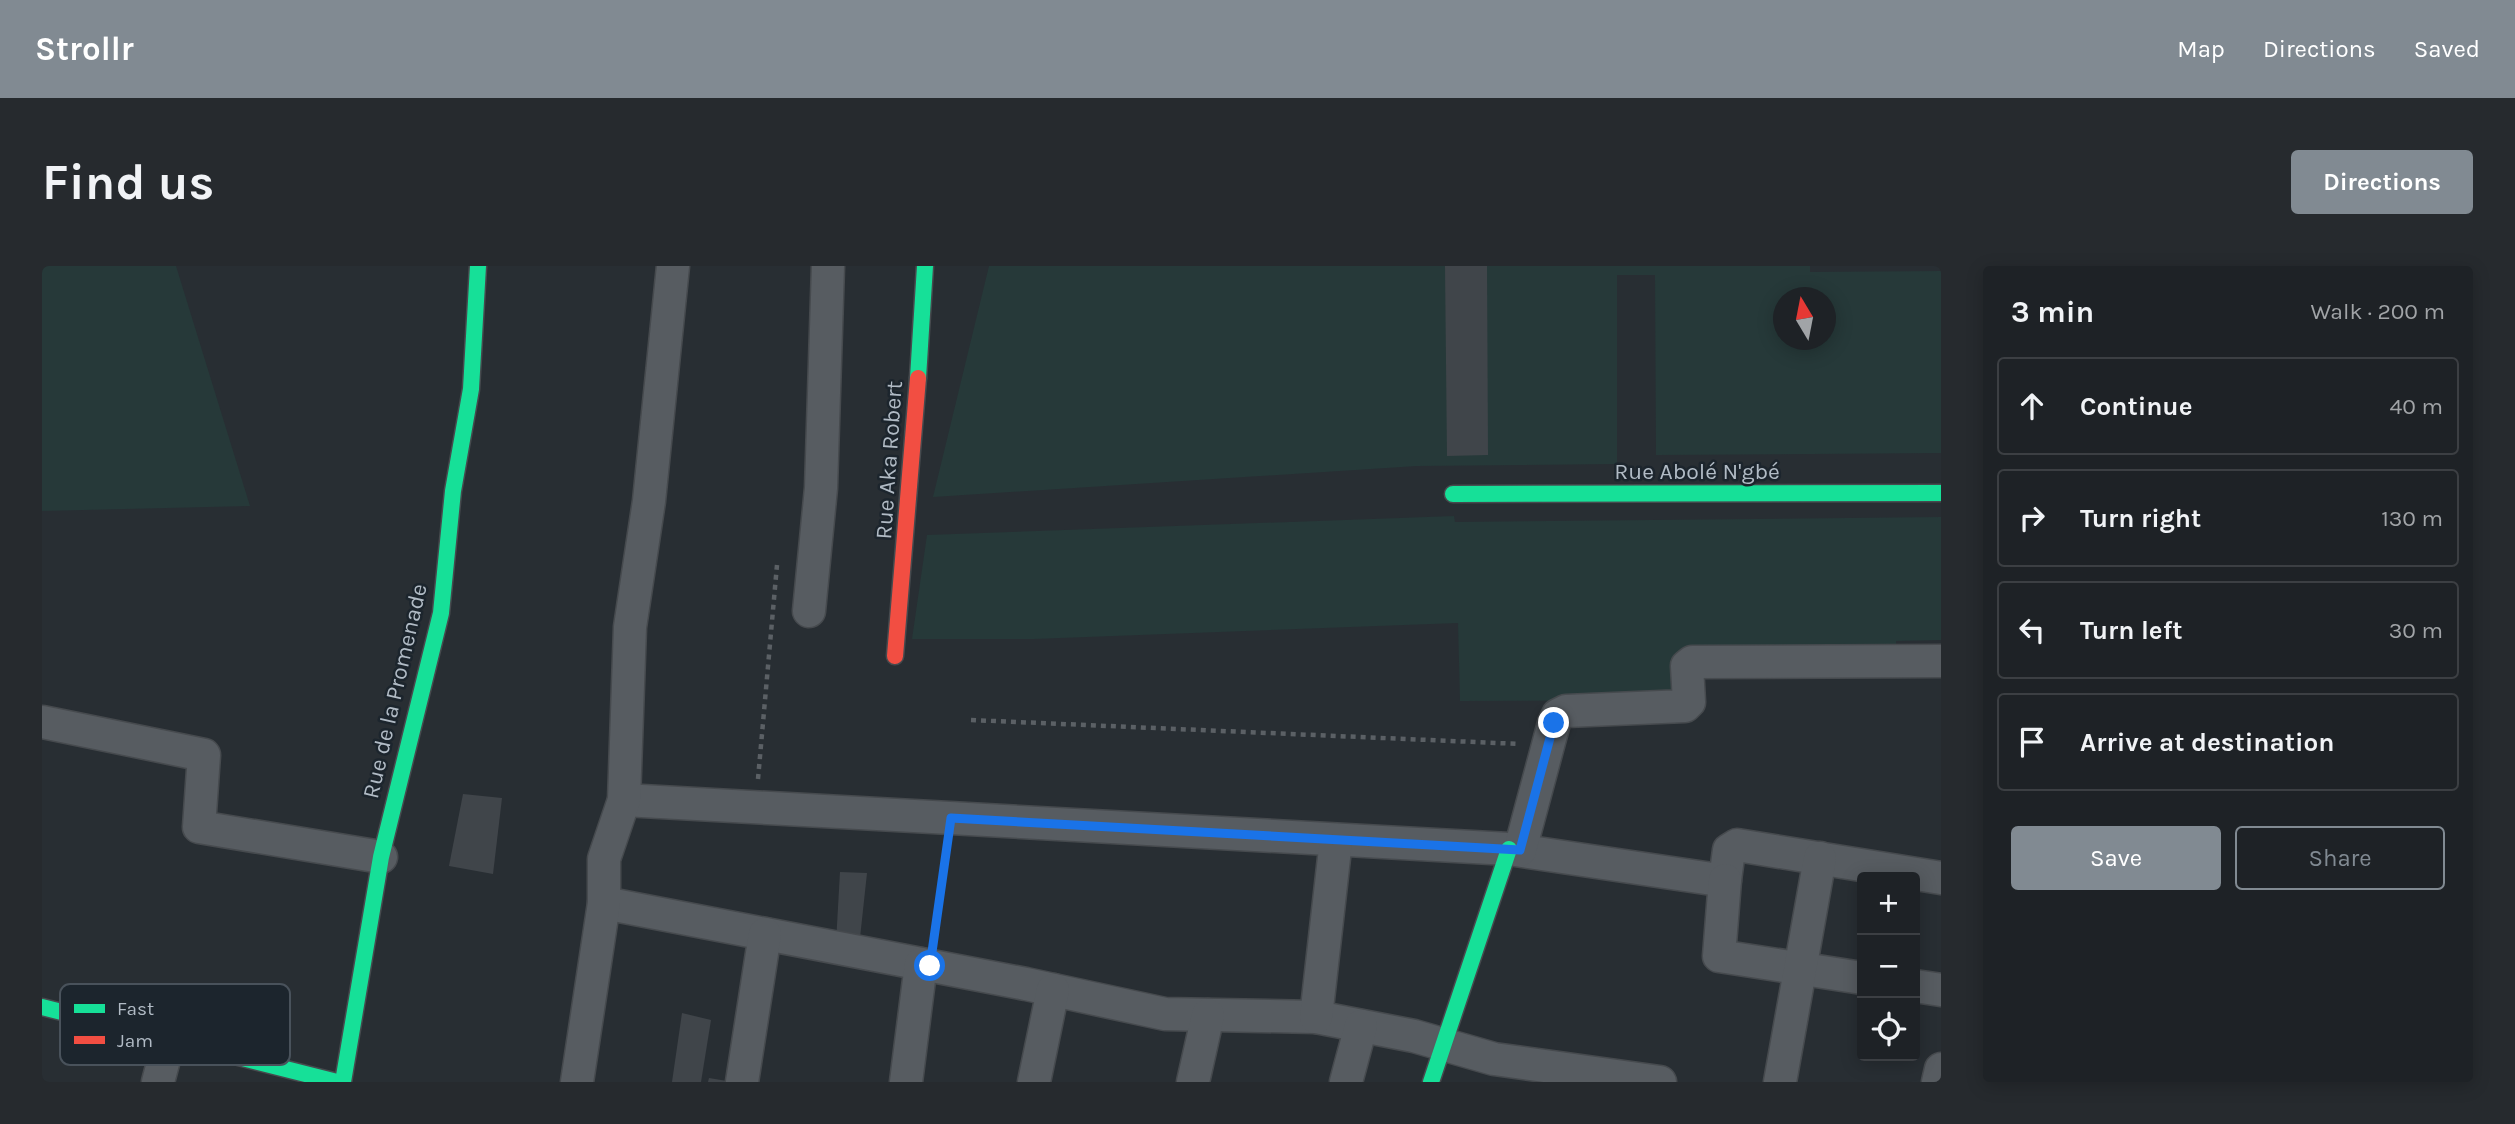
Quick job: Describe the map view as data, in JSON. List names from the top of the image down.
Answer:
{
  "streets": {
    "street": ["Rue Aka Robert", "Rue Abolé N'gbé", "Rue de la Promenade"]
  },
  "legend": ["Fast", "Jam"],
  "north": "top",
  "page": {
    "header": "Strollr",
    "nav": ["Map", "Directions", "Saved"],
    "buttons": [
      "Directions",
      ["Save", "Share"]
    ],
    "title": "Find us",
    "heading": ["3 min", "Walk · 200 m"],
    "list": [
      ["Continue", "40 m"],
      ["Turn right", "130 m"],
      ["Turn left", "30 m"],
      "Arrive at destination"
    ],
    "map_buttons": ["+", "−"]
  }
}
